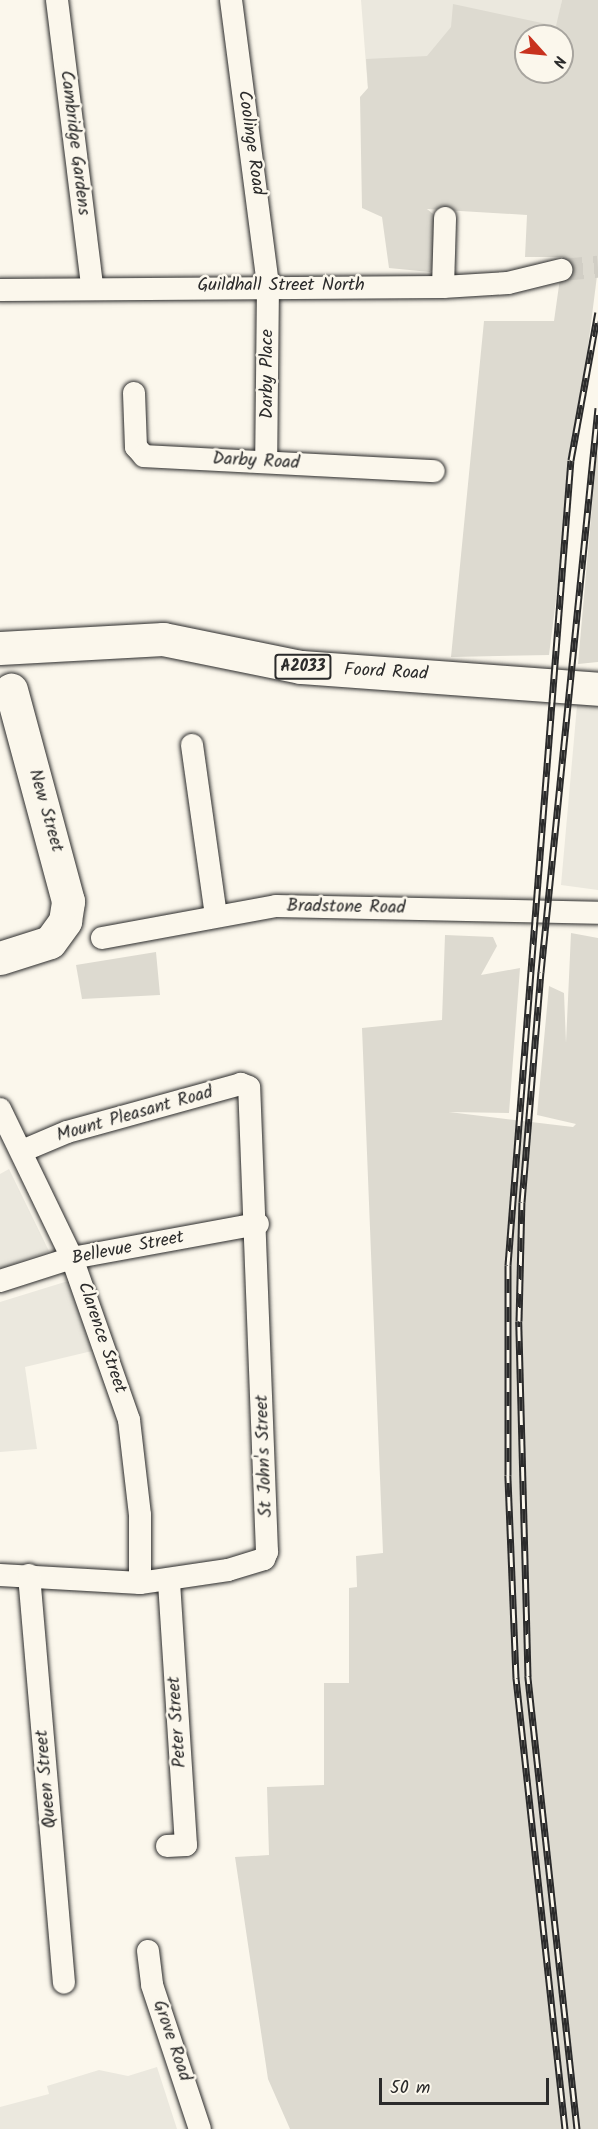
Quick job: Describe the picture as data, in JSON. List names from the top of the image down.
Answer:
{
  "streets": {
    "main road": ["A2033", "Foord Road", "New Street"],
    "street": [
      "Cambridge Gardens",
      "Coolinge Road",
      "Guildhall Street North",
      "Darby Place",
      "Darby Road",
      "Bradstone Road",
      "Mount Pleasant Road",
      "Bellevue Street",
      "Clarence Street",
      "St John's Street",
      "Peter Street",
      "Queen Street",
      "Grove Road"
    ]
  },
  "crossings": [
    ["Cambridge Gardens", "Guildhall Street North"],
    ["Coolinge Road", "Guildhall Street North"],
    ["Coolinge Road", "Darby Place"],
    ["Guildhall Street North", "Darby Place"],
    ["Darby Place", "Darby Road"],
    ["Mount Pleasant Road", "Clarence Street"],
    ["Mount Pleasant Road", "St John's Street"],
    ["Bellevue Street", "Clarence Street"],
    ["Bellevue Street", "St John's Street"],
    ["Clarence Street", "St John's Street"],
    ["St John's Street", "Peter Street"],
    ["St John's Street", "Queen Street"]
  ],
  "scale_bar": "50 m",
  "north": "bottom right"
}
